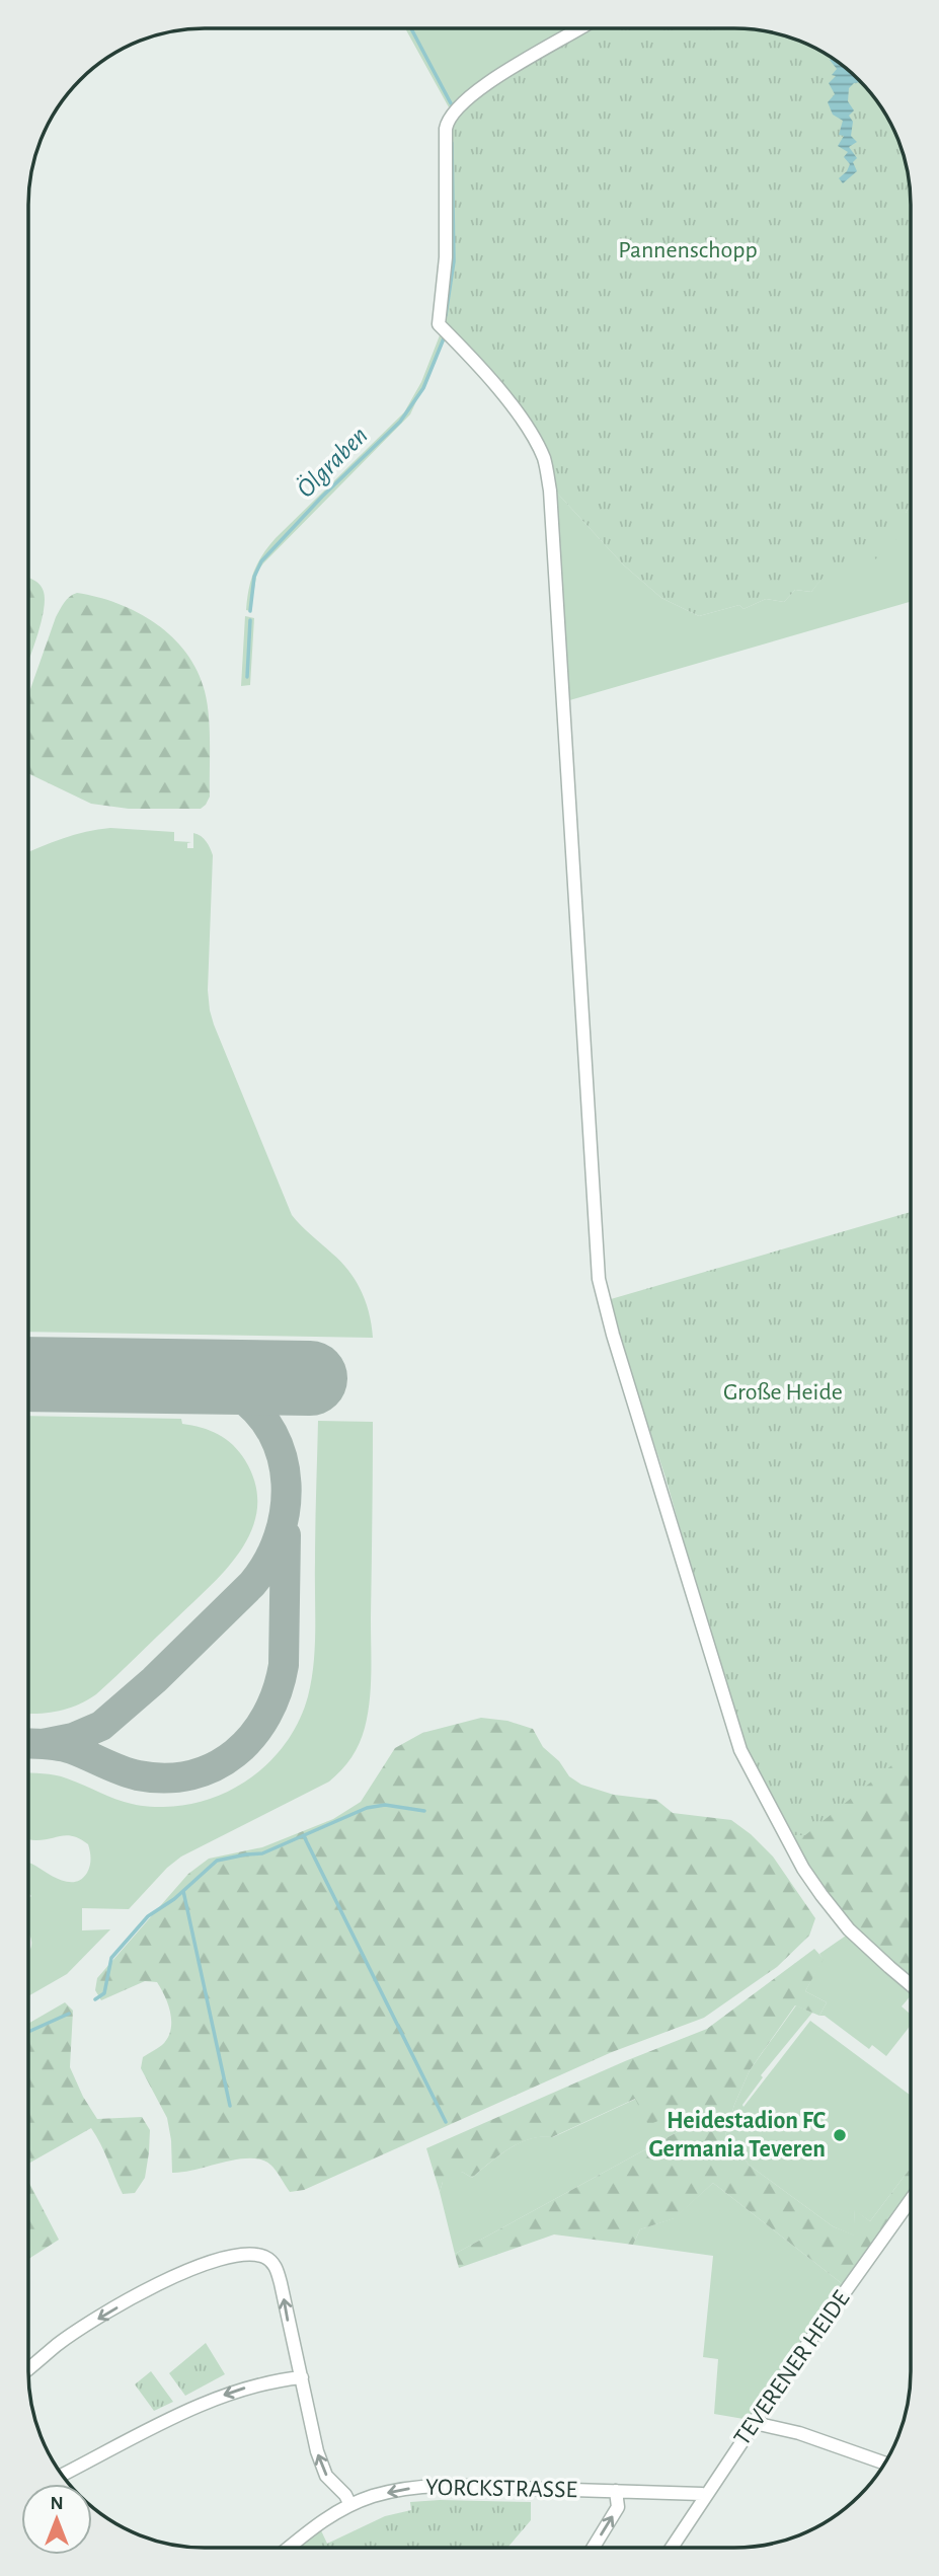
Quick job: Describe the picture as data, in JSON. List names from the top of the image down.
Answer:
{
  "streets": {
    "street": ["TEVERENER HEIDE", "YORCKSTRASSE"]
  },
  "one_way": ["YORCKSTRASSE"],
  "water": ["Ölgraben"],
  "parks": ["Pannenschopp", "Große Heide"],
  "places": ["Heidestadion FC Germania Teveren"],
  "north": "top"
}
